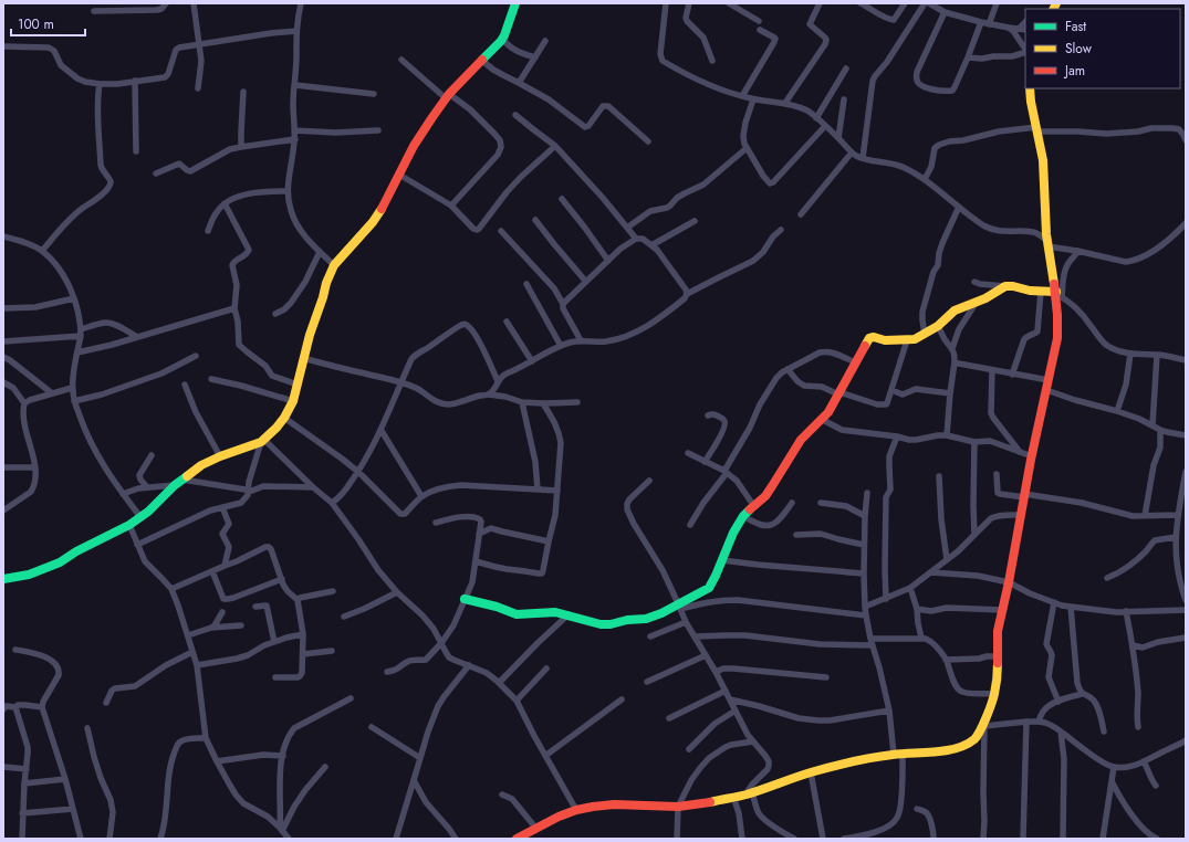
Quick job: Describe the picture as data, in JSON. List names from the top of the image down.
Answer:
{
  "legend": ["Fast", "Slow", "Jam"],
  "scale_bar": "100 m"
}
